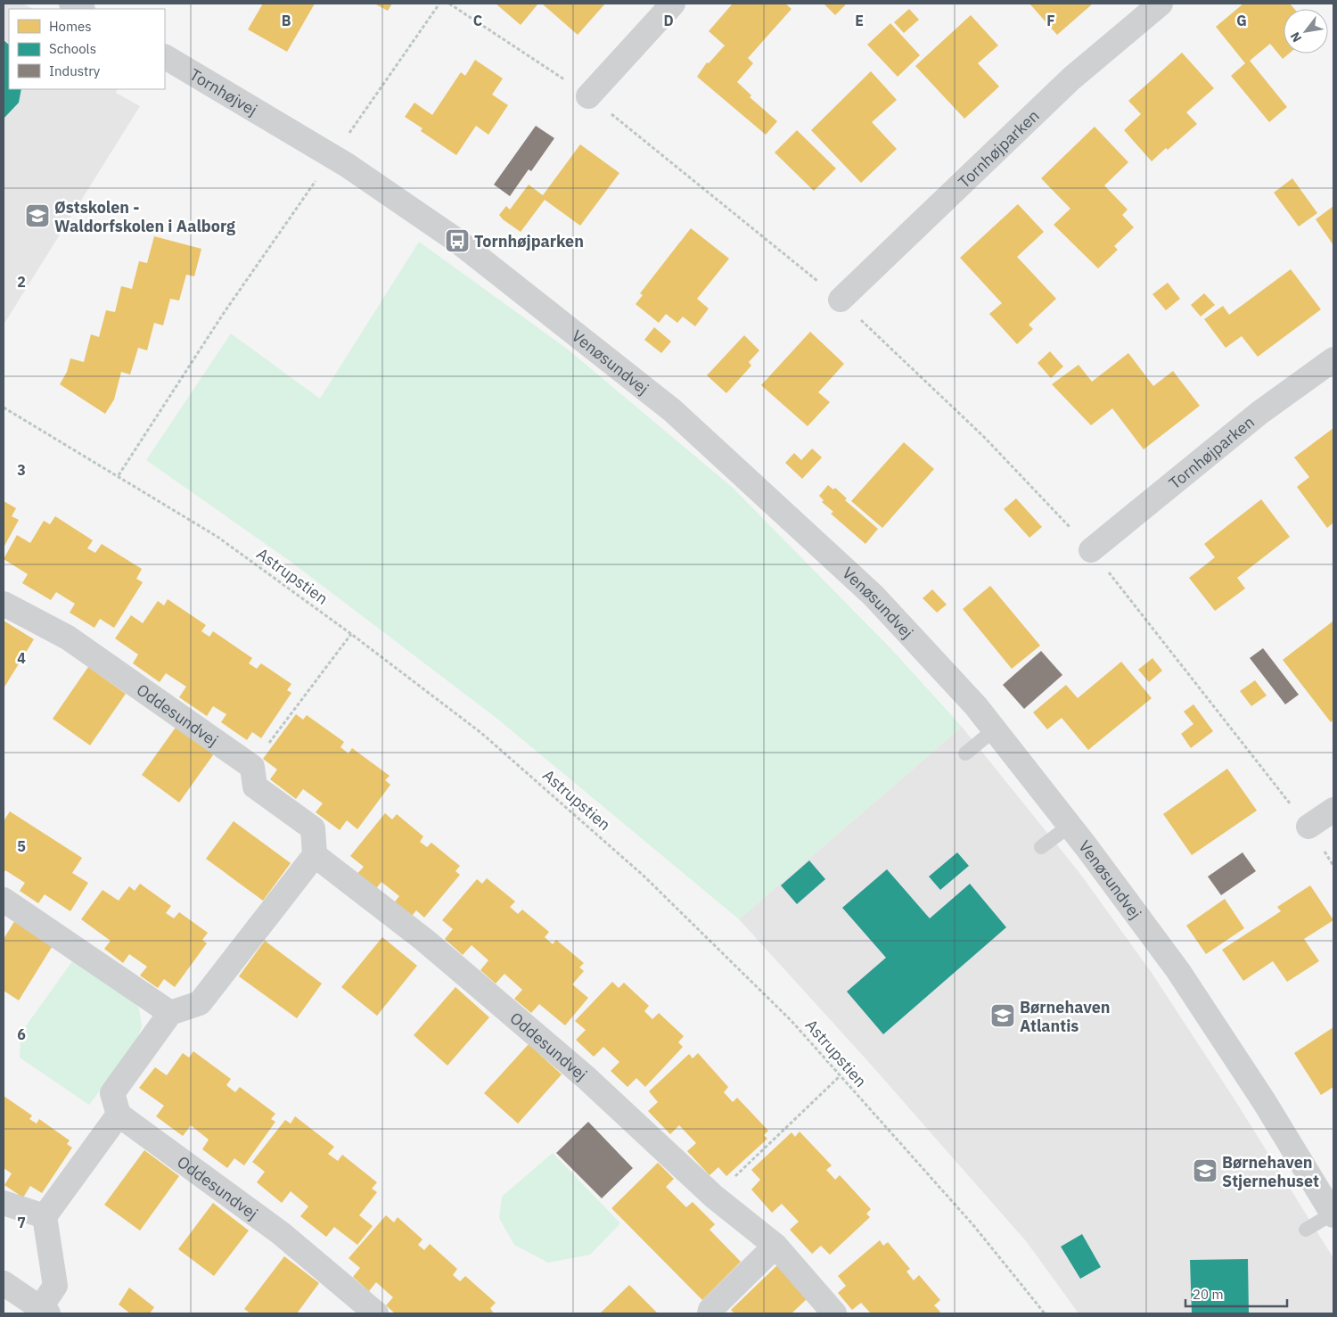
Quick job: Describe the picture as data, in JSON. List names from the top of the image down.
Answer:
{
  "streets": {
    "street": [
      "Tornhøjvej",
      "Tornhøjparken",
      "Venøsundvej",
      "Oddesundvej"
    ],
    "path": ["Astrupstien"]
  },
  "crossings": [
    ["Tornhøjvej", "Venøsundvej"]
  ],
  "places": {
    "school or university": ["Østskolen - Waldorfskolen i Aalborg", "Børnehaven Atlantis", "Børnehaven Stjernehuset"],
    "bus stop": ["Tornhøjparken"]
  },
  "legend": ["Homes", "Schools", "Industry"],
  "scale_bar": "20 m",
  "north": "bottom left",
  "grid": {
    "columns": [
      "B",
      "C",
      "D",
      "E",
      "F",
      "G"
    ],
    "rows": [
      "2",
      "3",
      "4",
      "5",
      "6",
      "7"
    ]
  }
}
